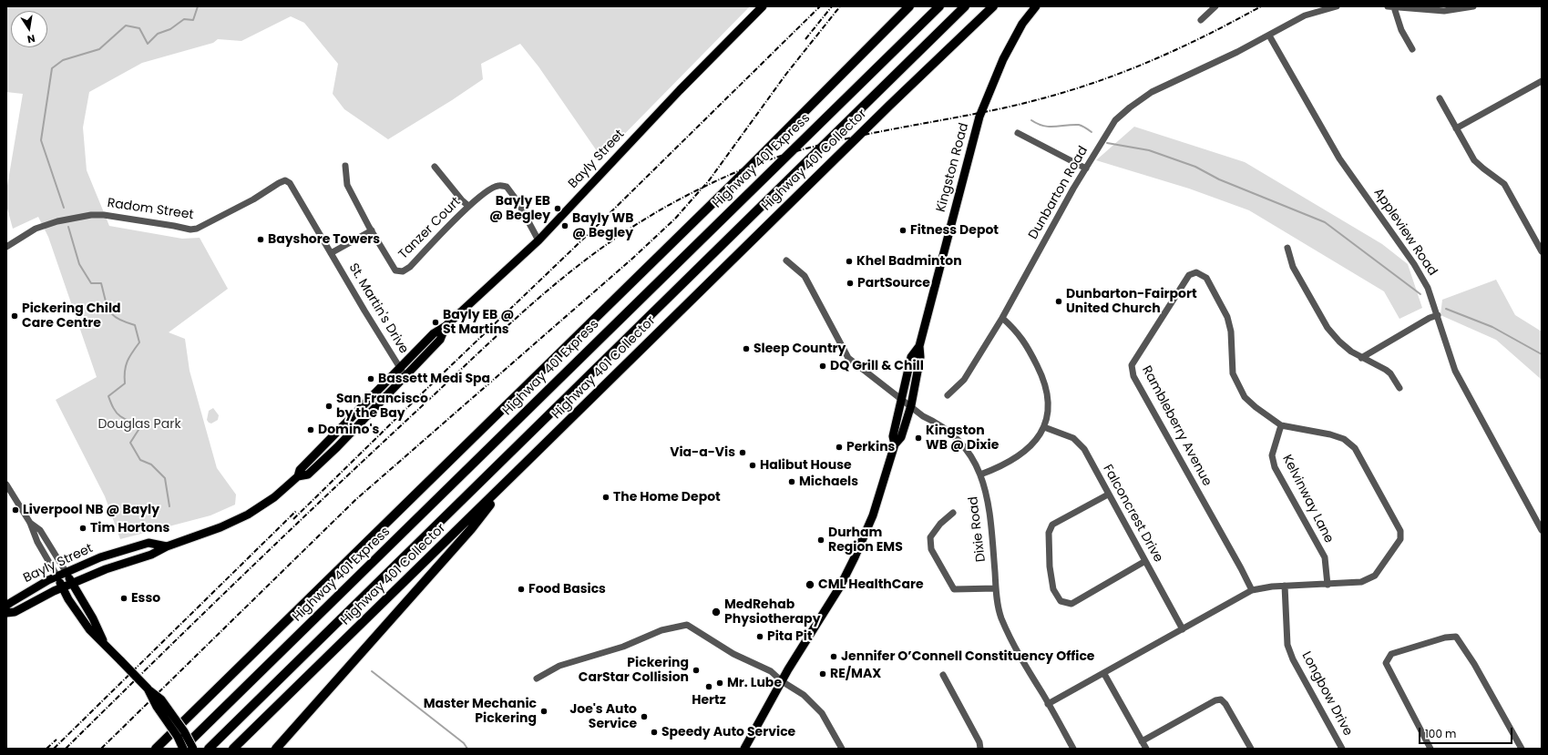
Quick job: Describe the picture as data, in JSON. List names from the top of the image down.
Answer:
{
  "streets": {
    "highway": ["Highway 401 Collector", "Highway 401 Express"],
    "main road": ["Bayly Street", "Kingston Road"],
    "street": [
      "Dunbarton Road",
      "Radom Street",
      "Tanzer Court",
      "Appleview Road",
      "St. Martin's Drive",
      "Rambleberry Avenue",
      "Kelvinway Lane",
      "Falconcrest Drive",
      "Dixie Road",
      "Longbow Drive"
    ]
  },
  "crossings": [
    ["Bayly Street", "Tanzer Court"],
    ["Bayly Street", "St. Martin's Drive"],
    ["Kingston Road", "Dixie Road"],
    ["Dunbarton Road", "Appleview Road"],
    ["Radom Street", "St. Martin's Drive"],
    ["Rambleberry Avenue", "Kelvinway Lane"],
    ["Rambleberry Avenue", "Falconcrest Drive"],
    ["Rambleberry Avenue", "Dixie Road"],
    ["Rambleberry Avenue", "Longbow Drive"]
  ],
  "parks": ["Douglas Park"],
  "places": [
    "Bayly EB @ Begley",
    "Bayly WB @ Begley",
    "Fitness Depot",
    "Bayshore Towers",
    "Khel Badminton",
    "PartSource",
    "Dunbarton-Fairport United Church",
    "Pickering Child Care Centre",
    "Bayly EB @ St Martins",
    "Sleep Country",
    "DQ Grill & Chill",
    "Bassett Medi Spa",
    "San Francisco by the Bay",
    "Domino's",
    "Kingston WB @ Dixie",
    "Perkins",
    "Via-a-Vis",
    "Halibut House",
    "Michaels",
    "The Home Depot",
    "Liverpool NB @ Bayly",
    "Tim Hortons",
    "Durham Region EMS",
    "CML HealthCare",
    "Food Basics",
    "Esso",
    "MedRehab Physiotherapy",
    "Pita Pit",
    "Jennifer O’Connell Constituency Office",
    "Pickering CarStar Collision",
    "RE/MAX",
    "Mr. Lube",
    "Hertz",
    "Master Mechanic Pickering",
    "Joe's Auto Service",
    "Speedy Auto Service"
  ],
  "scale_bar": "100 m",
  "north": "bottom"
}
